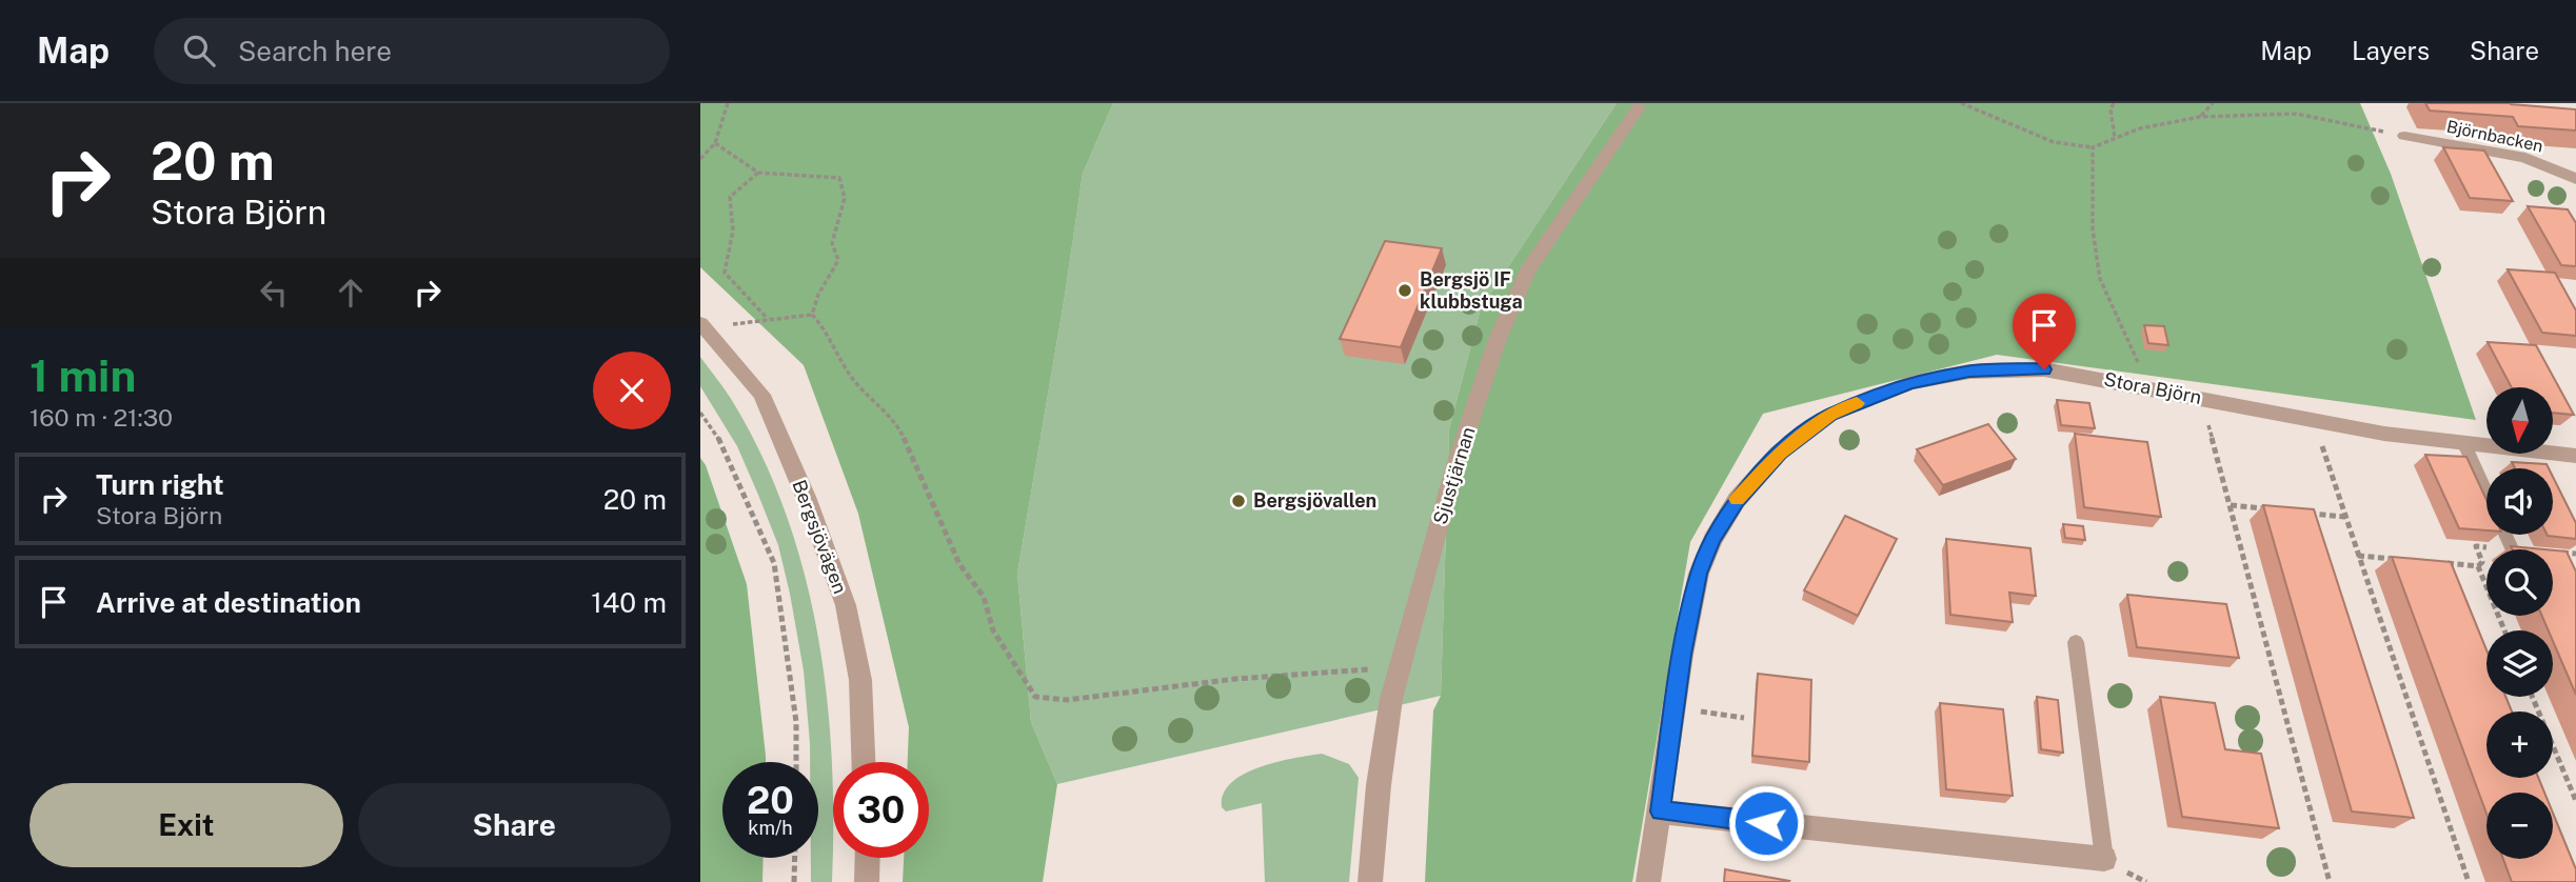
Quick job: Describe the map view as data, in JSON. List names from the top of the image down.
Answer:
{
  "streets": {
    "street": [
      "Björnbacken",
      "Stora Björn",
      "Sjustjärnan",
      "Bergsjövägen"
    ]
  },
  "places": ["Bergsjö IF klubbstuga", "Bergsjövallen"],
  "north": "bottom",
  "page": {
    "header": "Map",
    "search": "Search here",
    "nav": ["Map", "Layers", "Share"],
    "turn": ["20 m", "Stora Björn"],
    "heading": ["1 min", "160 m · 21:30"],
    "map_buttons": ["+", "−"],
    "list": [
      {
        "name": "Turn right",
        "note": "Stora Björn",
        "value": "20 m"
      },
      {
        "name": "Arrive at destination",
        "value": "140 m"
      }
    ],
    "speed": "20 km/h",
    "limit": "30",
    "buttons": ["Exit", "Share"]
  }
}
